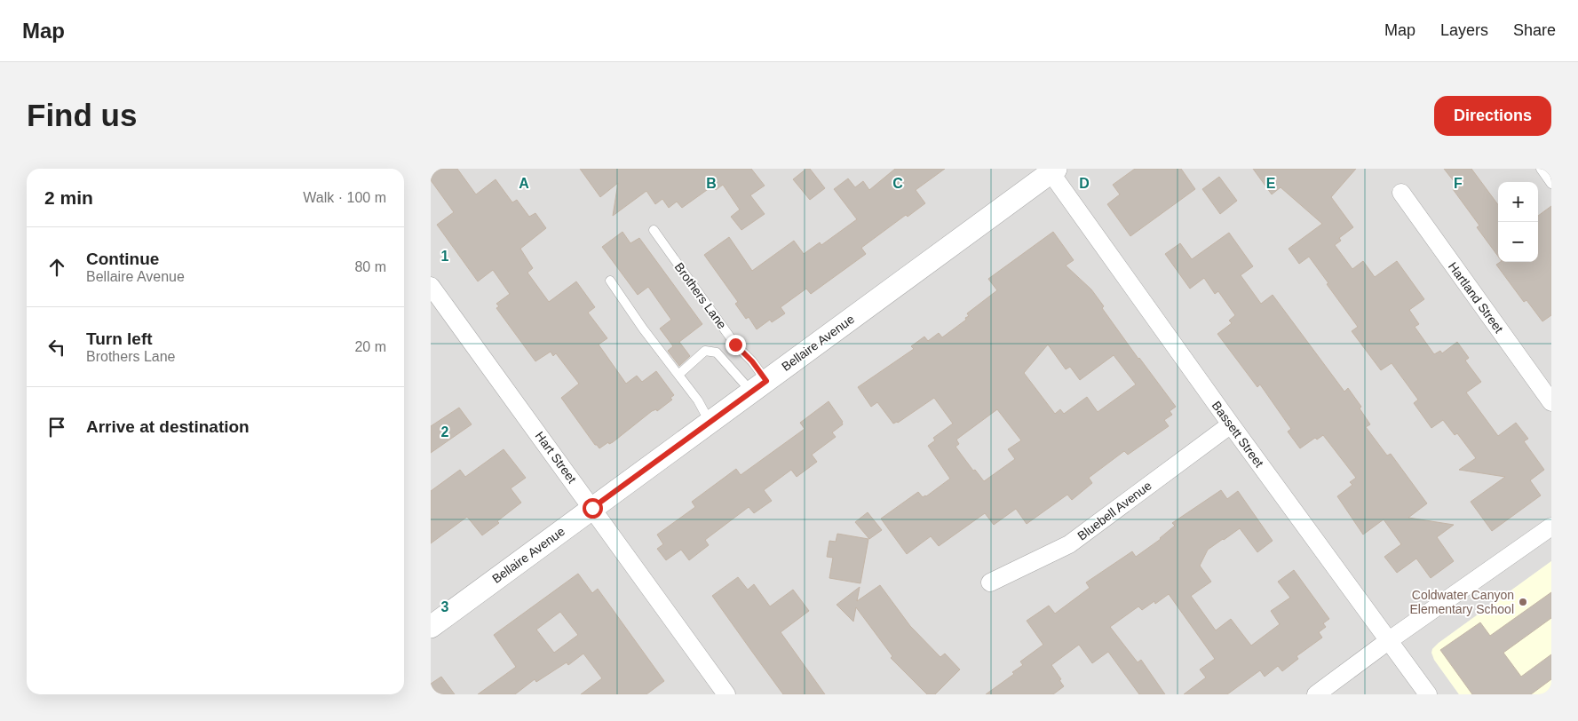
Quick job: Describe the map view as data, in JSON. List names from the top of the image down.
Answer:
{
  "streets": {
    "street": [
      "Hartland Street",
      "Bellaire Avenue",
      "Bassett Street",
      "Hart Street",
      "Bluebell Avenue"
    ],
    "lane": ["Brothers Lane"]
  },
  "crossings": [
    ["Brothers Lane", "Bellaire Avenue"],
    ["Bellaire Avenue", "Bassett Street"],
    ["Bellaire Avenue", "Hart Street"],
    ["Bassett Street", "Bluebell Avenue"]
  ],
  "places": ["Coldwater Canyon Elementary School"],
  "page": {
    "header": "Map",
    "nav": ["Map", "Layers", "Share"],
    "buttons": "Directions",
    "title": "Find us",
    "heading": ["2 min", "Walk · 100 m"],
    "map_buttons": ["+", "−"],
    "list": [
      ["Continue", "Bellaire Avenue", "80 m"],
      ["Turn left", "Brothers Lane", "20 m"],
      "Arrive at destination"
    ]
  },
  "grid": {
    "columns": [
      "A",
      "B",
      "C",
      "D",
      "E",
      "F"
    ],
    "rows": ["1", "2", "3"]
  }
}
